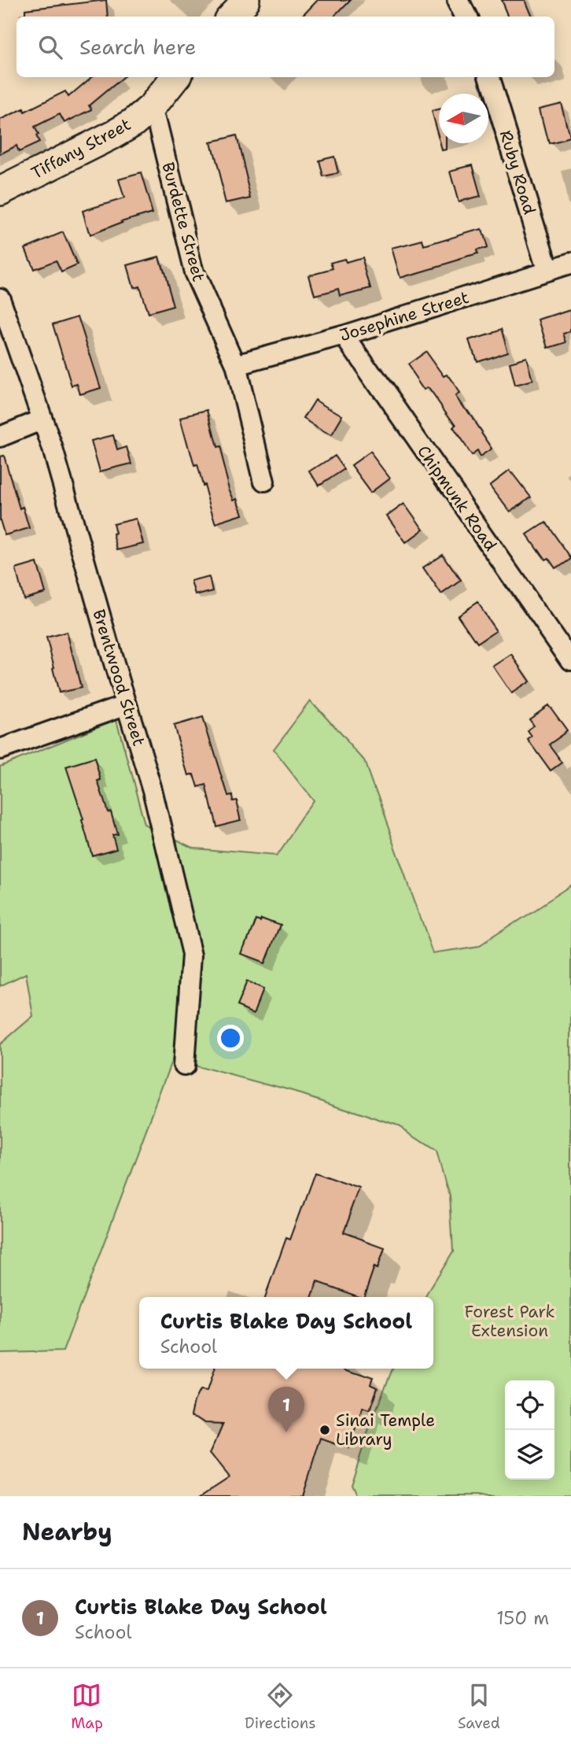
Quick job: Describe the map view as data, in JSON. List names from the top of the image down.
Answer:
{
  "streets": {
    "main road": ["Tiffany Street"],
    "street": [
      "Ruby Road",
      "Burdette Street",
      "Josephine Street",
      "Chipmunk Road",
      "Brentwood Street"
    ]
  },
  "crossings": [
    ["Tiffany Street", "Burdette Street"],
    ["Ruby Road", "Josephine Street"],
    ["Burdette Street", "Josephine Street"],
    ["Josephine Street", "Chipmunk Road"]
  ],
  "parks": ["Forest Park Extension"],
  "places": ["Sinai Temple Library"],
  "north": "left",
  "page": {
    "search": "Search here",
    "popup": ["Curtis Blake Day School", "School"],
    "pins": "1",
    "heading": "Nearby",
    "list": [
      {
        "mark": "1",
        "name": "Curtis Blake Day School",
        "note": "School",
        "value": "150 m"
      }
    ],
    "nav": ["Map", "Directions", "Saved"]
  }
}
